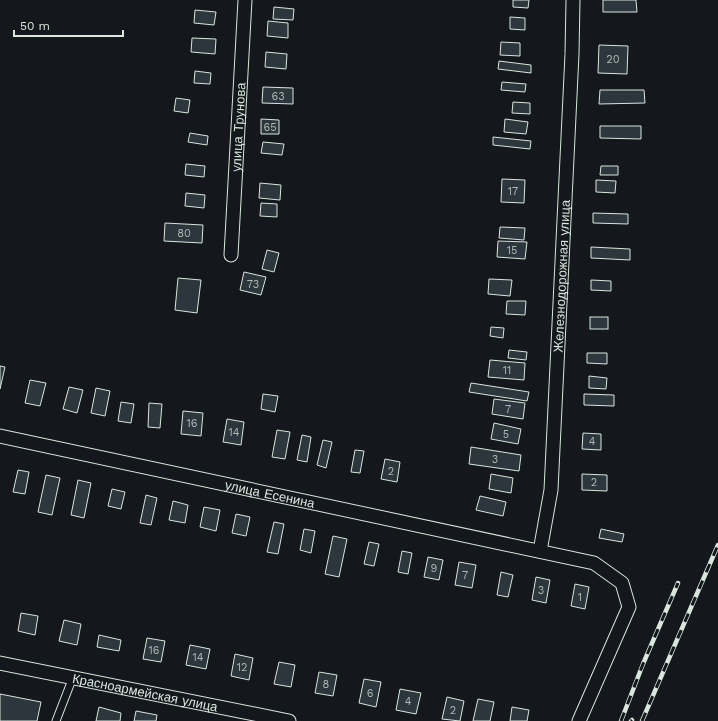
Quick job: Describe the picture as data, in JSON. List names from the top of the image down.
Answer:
{
  "streets": {
    "street": [
      "улица Трунова",
      "Железнодорожная улица",
      "улица Есенина",
      "Красноармейская улица"
    ]
  },
  "crossings": [
    ["Железнодорожная улица", "улица Есенина"]
  ],
  "house_numbers": [
    "20",
    "63",
    "65",
    "17",
    "80",
    "15",
    "73",
    "11",
    "7",
    "16",
    "14",
    "5",
    "4",
    "3",
    "2",
    "2",
    "9",
    "7",
    "3",
    "1",
    "16",
    "14",
    "12",
    "8",
    "6",
    "4",
    "2"
  ],
  "scale_bar": "50 m"
}
